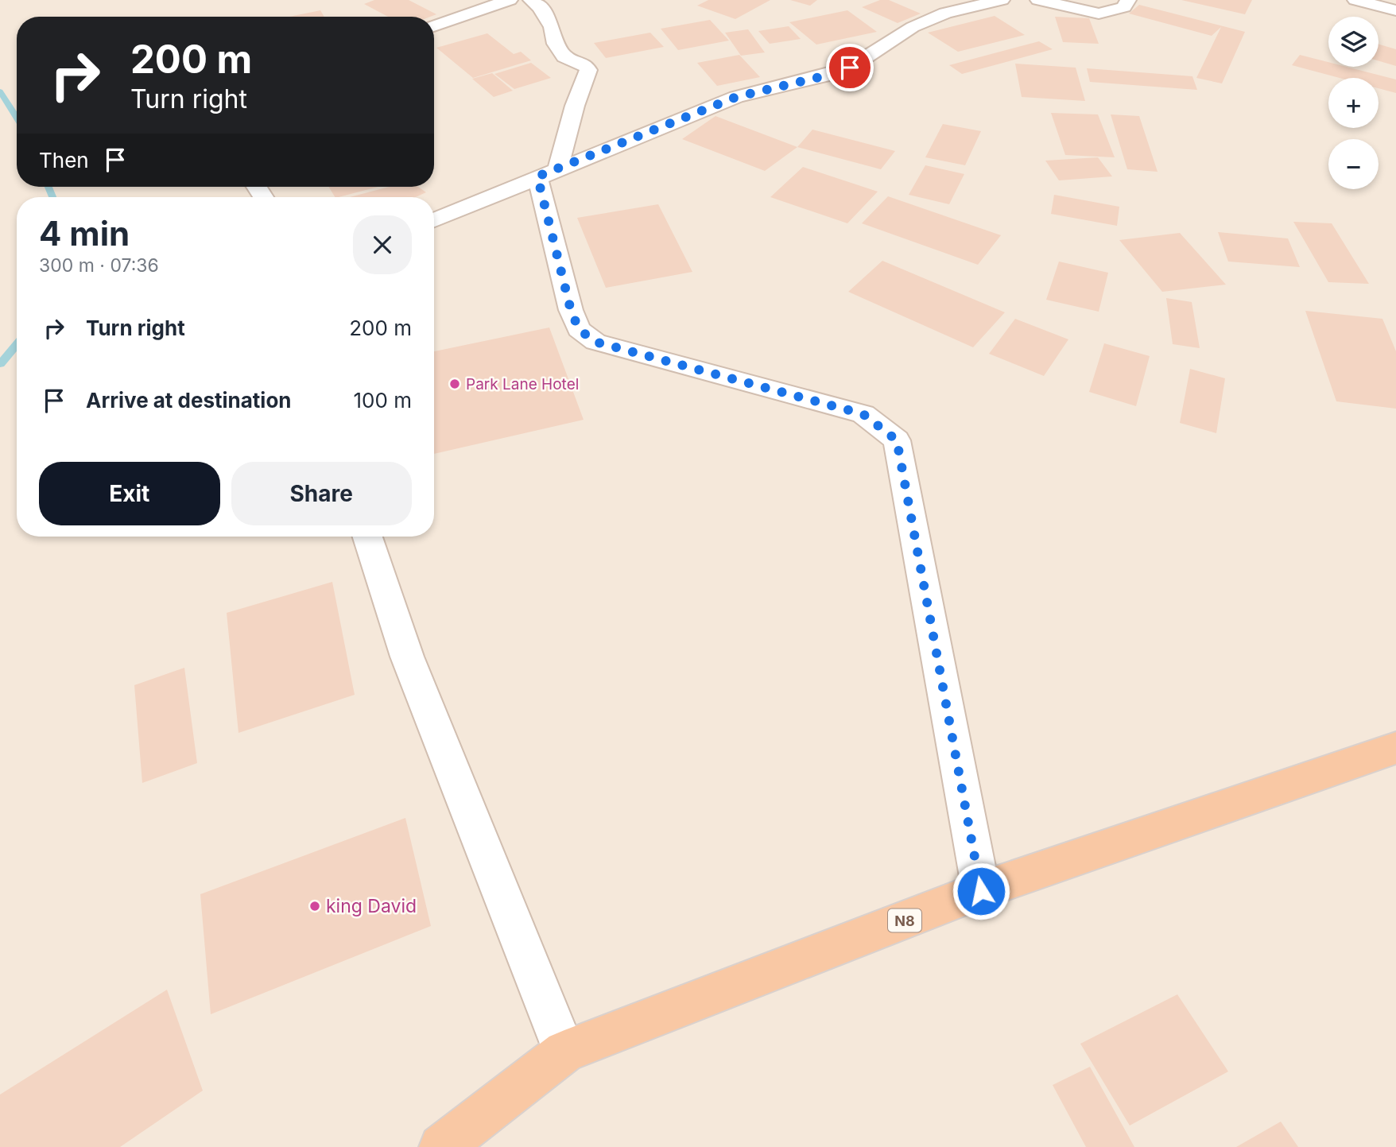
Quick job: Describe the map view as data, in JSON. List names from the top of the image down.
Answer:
{
  "streets": {
    "highway": ["N8"]
  },
  "places": ["Park Lane Hotel", "king David"],
  "page": {
    "map_buttons": ["+", "−"],
    "turn": ["200 m", "Turn right"],
    "then": "Then",
    "heading": ["4 min", "300 m · 07:36"],
    "list": [
      {
        "name": "Turn right",
        "value": "200 m"
      },
      {
        "name": "Arrive at destination",
        "value": "100 m"
      }
    ],
    "buttons": ["Exit", "Share"]
  }
}
